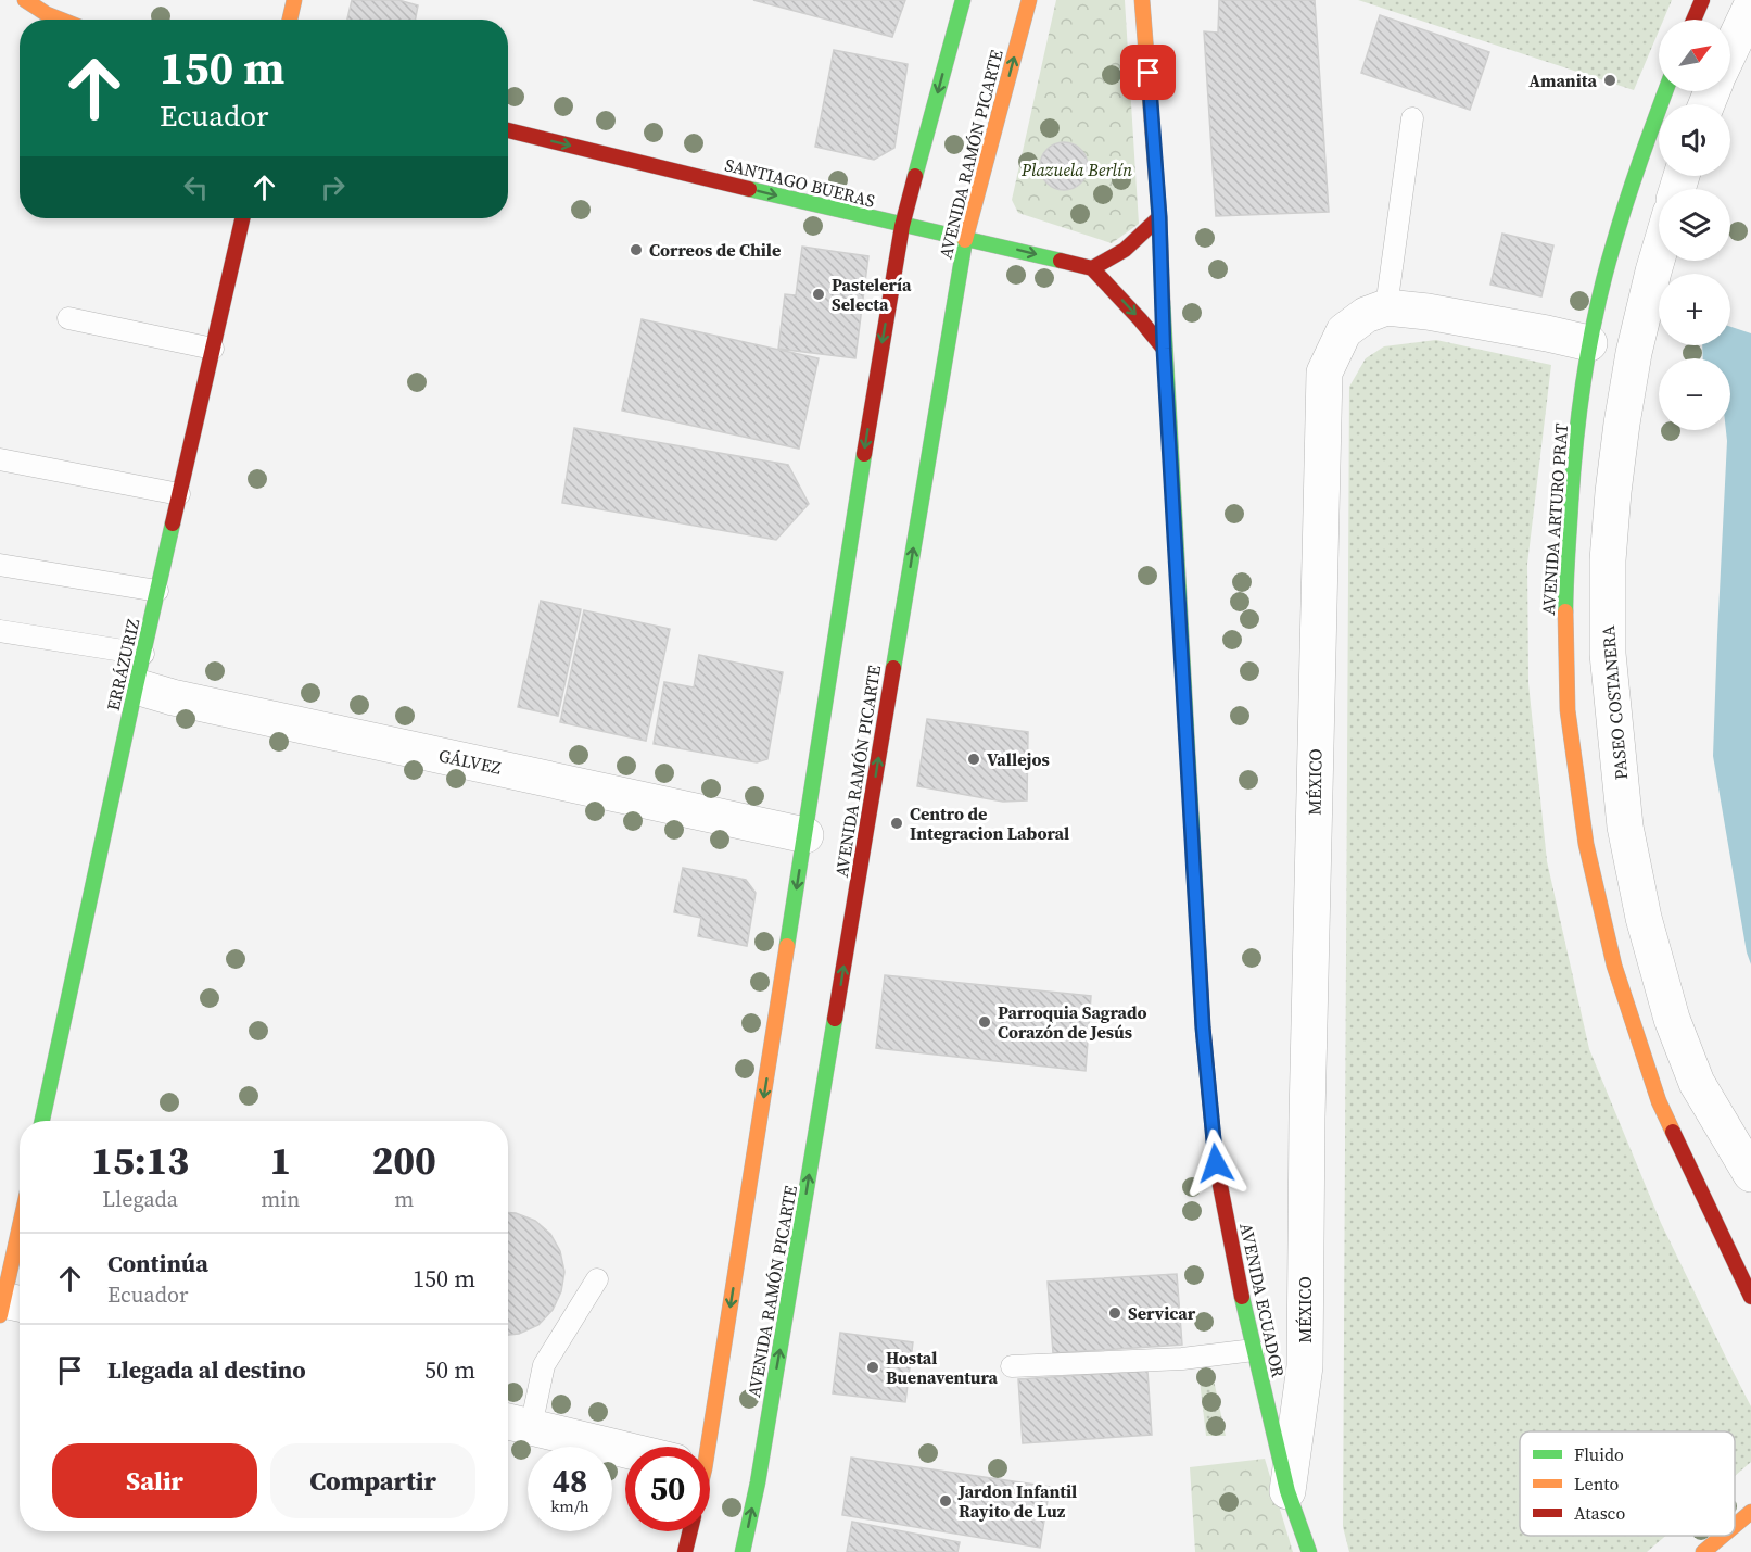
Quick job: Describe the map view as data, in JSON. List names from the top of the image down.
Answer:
{
  "streets": {
    "main road": [
      "AVENIDA RAMÓN PICARTE",
      "SANTIAGO BUERAS",
      "AVENIDA ARTURO PRAT",
      "ERRÁZURIZ",
      "AVENIDA ECUADOR"
    ],
    "street": ["PASEO COSTANERA", "GÁLVEZ", "MÉXICO"]
  },
  "crossings": [
    ["AVENIDA RAMÓN PICARTE", "SANTIAGO BUERAS"],
    ["AVENIDA RAMÓN PICARTE", "GÁLVEZ"],
    ["ERRÁZURIZ", "GÁLVEZ"],
    ["MÉXICO", "AVENIDA ECUADOR"]
  ],
  "one_way": ["SANTIAGO BUERAS"],
  "parks": ["Plazuela Berlín"],
  "places": [
    "Amanita",
    "Correos de Chile",
    "Pastelería Selecta",
    "Vallejos",
    "Centro de Integracion Laboral",
    "Parroquia Sagrado Corazón de Jesús",
    "Servicar",
    "Hostal Buenaventura",
    "Jardon Infantil Rayito de Luz"
  ],
  "legend": ["Fluido", "Lento", "Atasco"],
  "north": "top right",
  "page": {
    "map_buttons": ["+", "−"],
    "turn": ["150 m", "Ecuador"],
    "eta": [
      "15:13",
      "Llegada",
      "1",
      "min",
      "200",
      "m"
    ],
    "list": [
      {
        "name": "Continúa",
        "note": "Ecuador",
        "value": "150 m"
      },
      {
        "name": "Llegada al destino",
        "value": "50 m"
      }
    ],
    "buttons": ["Salir", "Compartir"],
    "speed": "48 km/h",
    "limit": "50"
  }
}
